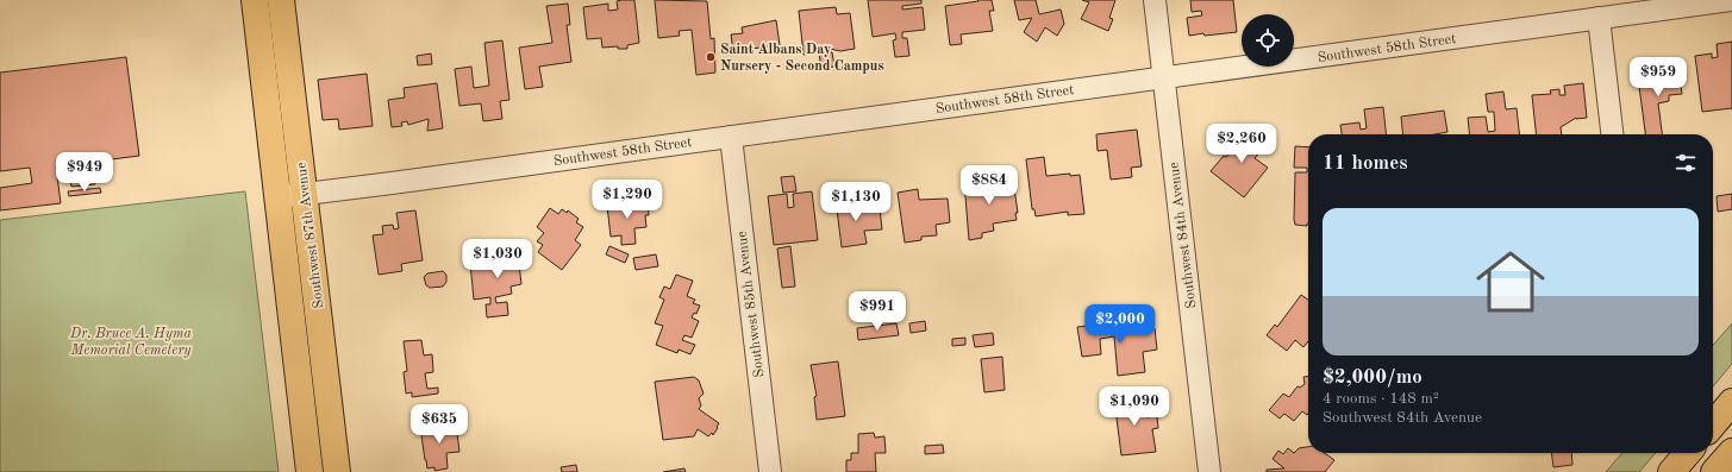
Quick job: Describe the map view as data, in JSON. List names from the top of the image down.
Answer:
{
  "streets": {
    "main road": ["Southwest 87th Avenue"],
    "street": ["Southwest 58th Street", "Southwest 84th Avenue", "Southwest 85th Avenue"]
  },
  "crossings": [
    ["Southwest 58th Street", "Southwest 87th Avenue"],
    ["Southwest 58th Street", "Southwest 84th Avenue"],
    ["Southwest 58th Street", "Southwest 85th Avenue"]
  ],
  "parks": ["Dr. Bruce A. Hyma Memorial Cemetery"],
  "places": ["Saint Albans Day Nursery - Second Campus"],
  "page": {
    "price": [
      "$959",
      "$2,260",
      "$949",
      "$884",
      "$1,290",
      "$1,130",
      "$1,030",
      "$991",
      "$2,000",
      "$1,090",
      "$635"
    ],
    "heading": "11 homes",
    "list": [
      {
        "name": "$2,000/mo",
        "note": "4 rooms · 148 m² · Southwest 84th Avenue"
      }
    ]
  }
}
